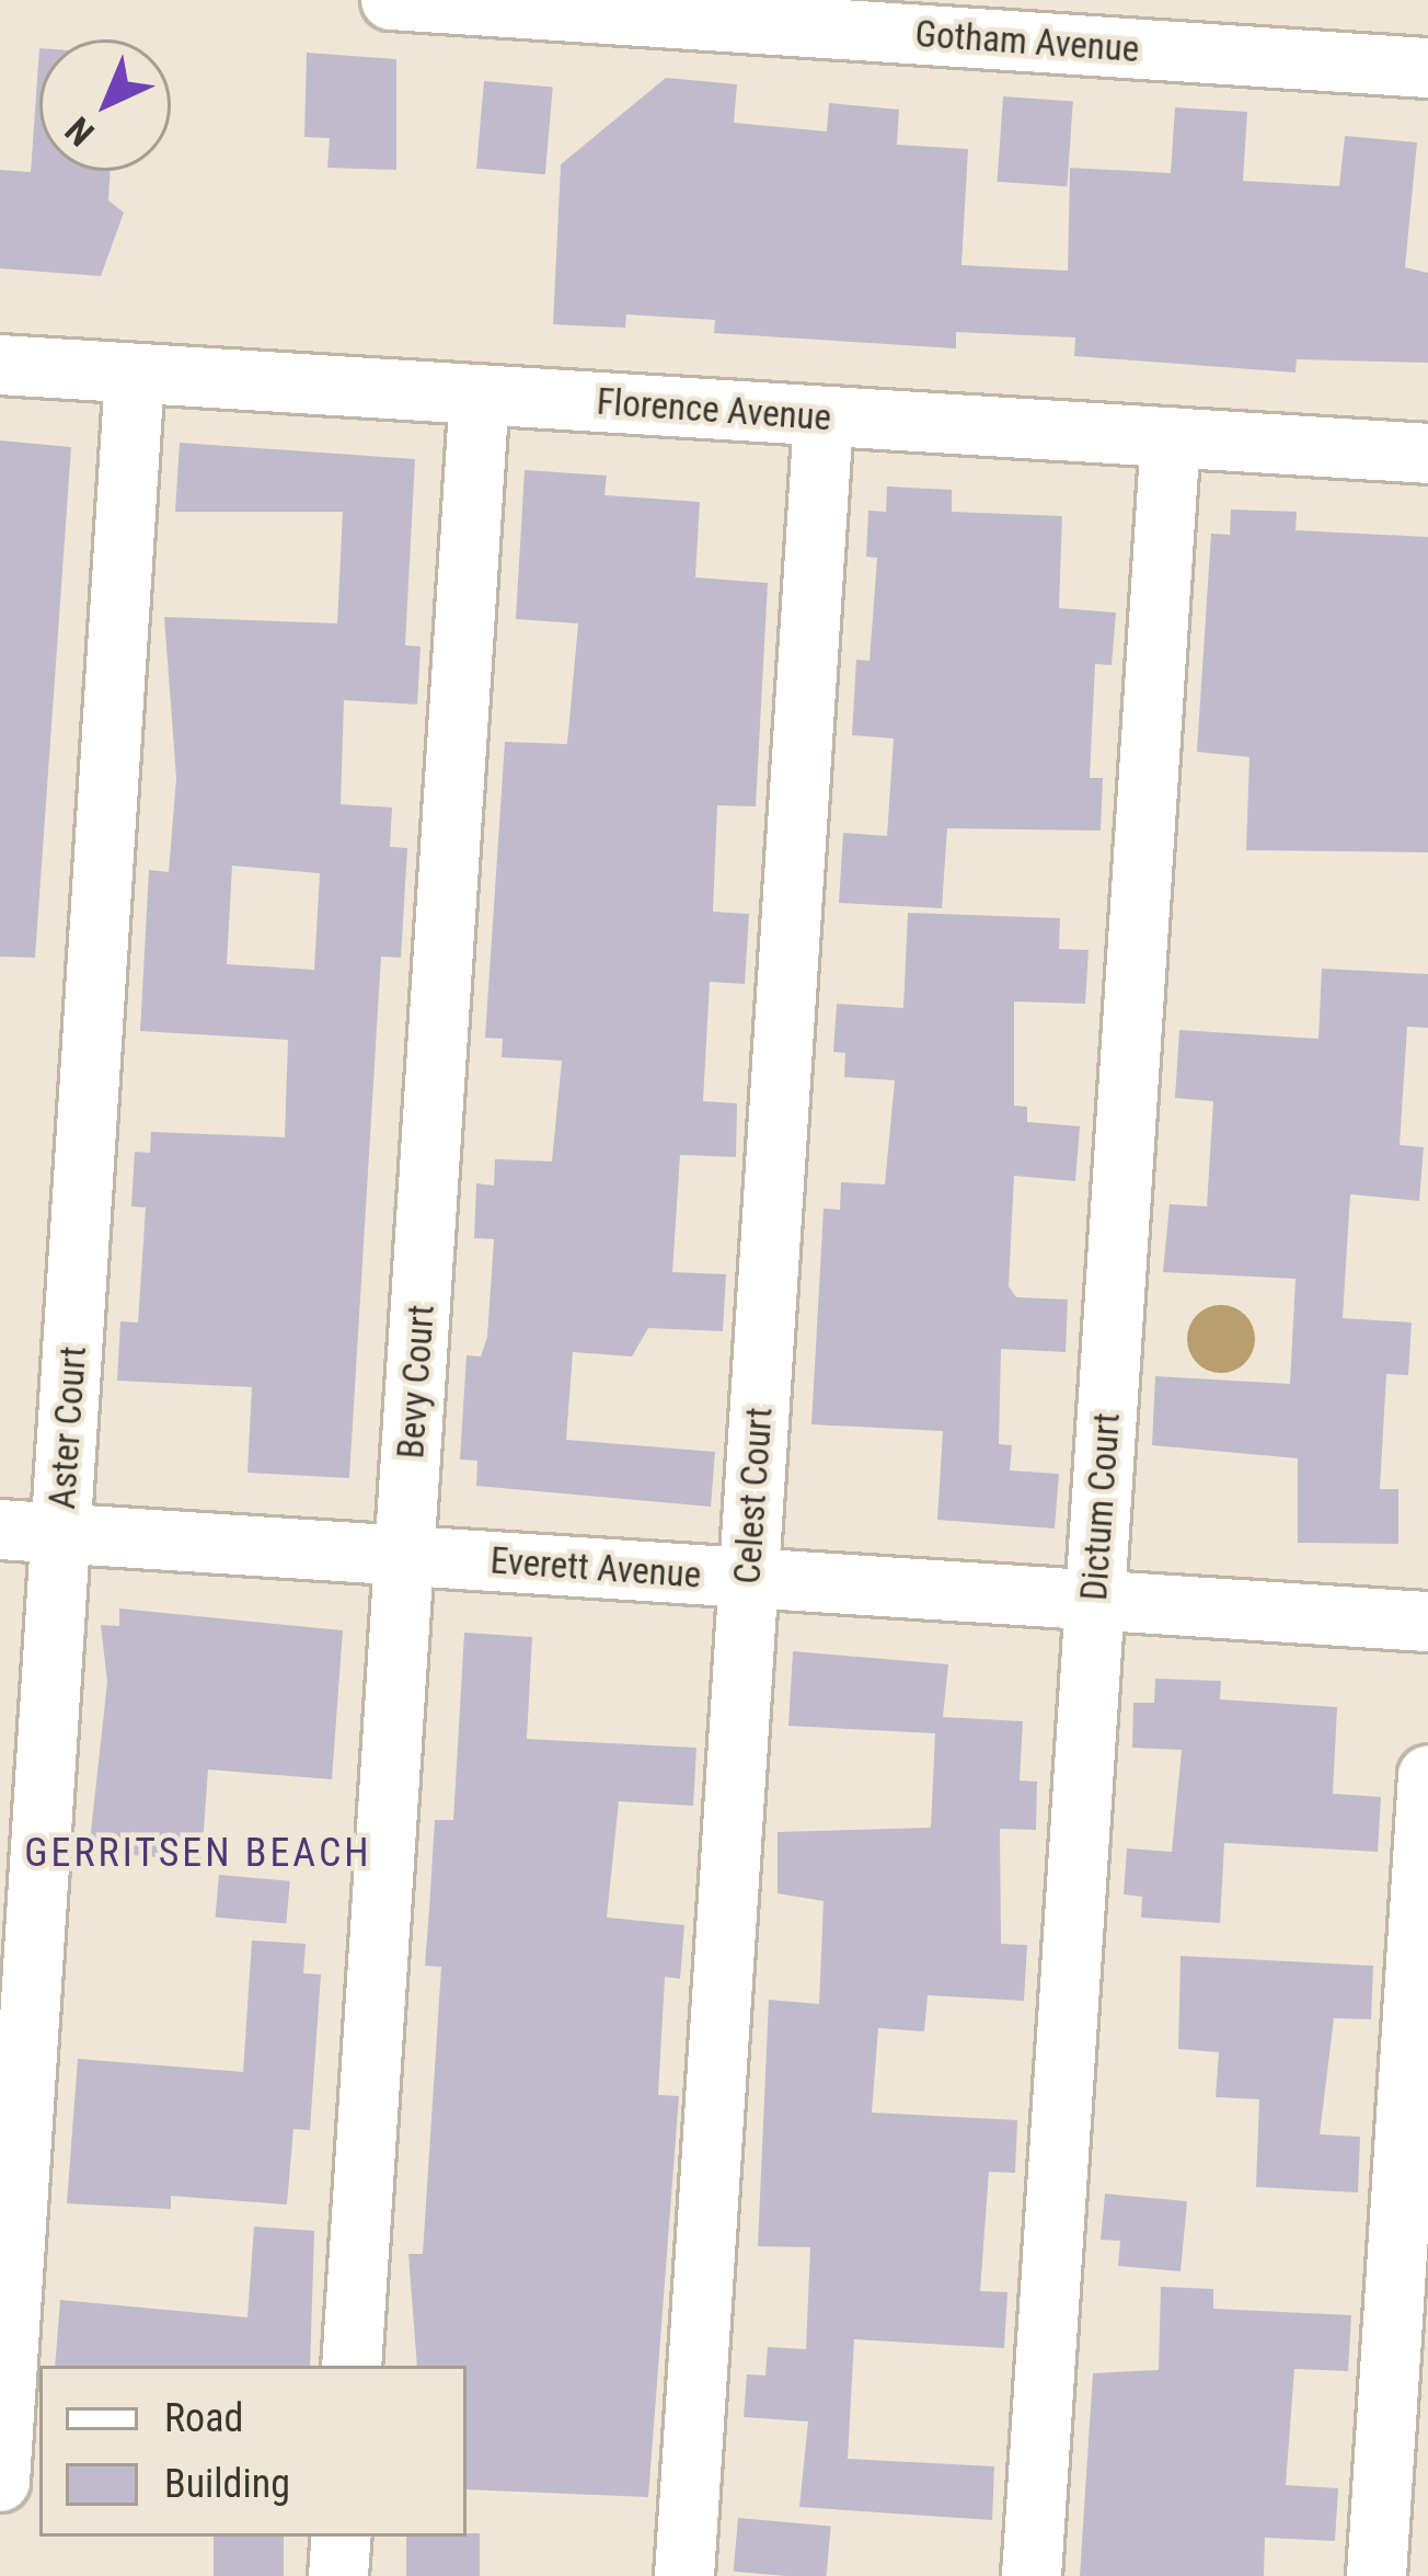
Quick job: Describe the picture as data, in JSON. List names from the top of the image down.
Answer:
{
  "streets": {
    "street": [
      "Gotham Avenue",
      "Florence Avenue",
      "Bevy Court",
      "Aster Court",
      "Celest Court",
      "Dictum Court",
      "Everett Avenue"
    ]
  },
  "crossings": [
    ["Florence Avenue", "Bevy Court"],
    ["Florence Avenue", "Aster Court"],
    ["Florence Avenue", "Celest Court"],
    ["Florence Avenue", "Dictum Court"],
    ["Bevy Court", "Everett Avenue"],
    ["Aster Court", "Everett Avenue"],
    ["Celest Court", "Everett Avenue"],
    ["Dictum Court", "Everett Avenue"]
  ],
  "districts": ["GERRITSEN BEACH"],
  "legend": ["Road", "Building"],
  "north": "bottom left"
}
